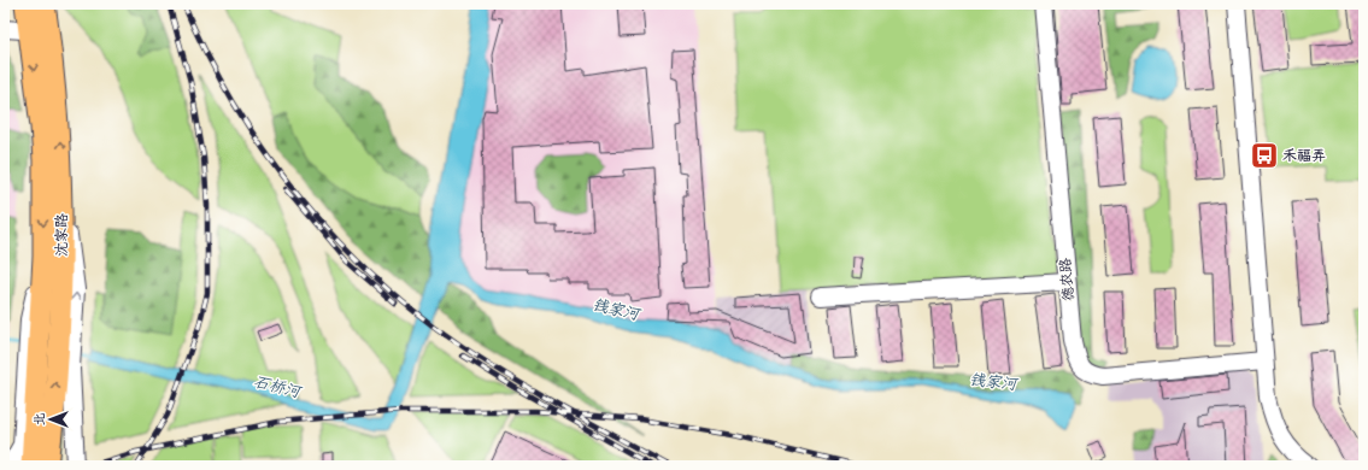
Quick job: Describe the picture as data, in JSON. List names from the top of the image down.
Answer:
{
  "streets": {
    "main road": ["沈家路"],
    "street": ["德农路"]
  },
  "water": ["钱家河", "石桥河"],
  "places": {
    "bus stop": ["禾福弄"]
  },
  "north": "left"
}
